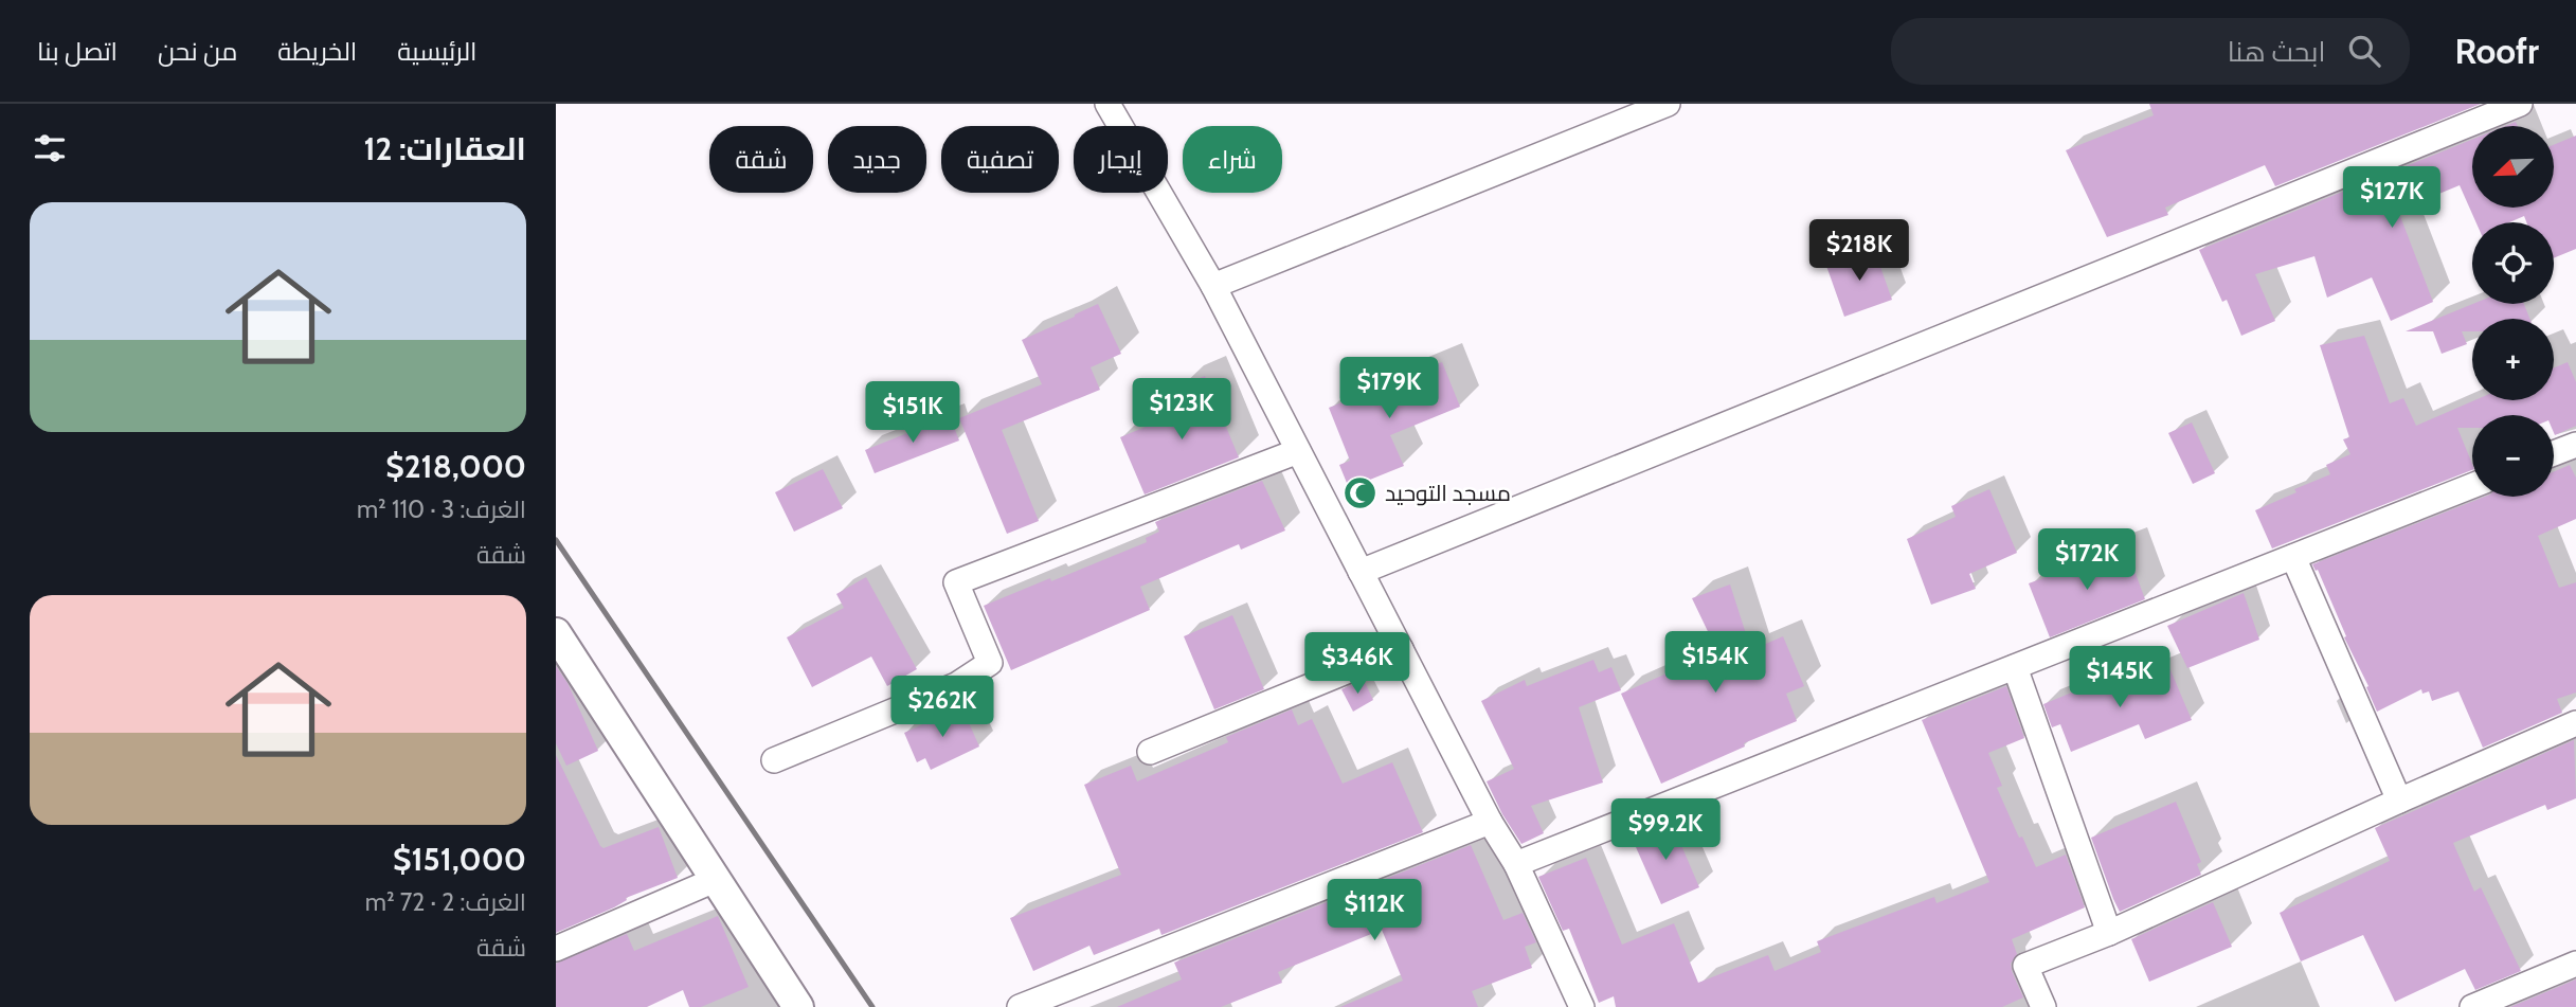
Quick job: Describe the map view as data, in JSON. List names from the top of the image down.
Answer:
{
  "places": {
    "mosque": ["مسجد التوحيد"]
  },
  "north": "bottom left",
  "page": {
    "header": "Roofr",
    "search": "ابحث هنا",
    "nav": [
      "الرئيسية",
      "الخريطة",
      "من نحن",
      "اتصل بنا"
    ],
    "heading": "العقارات: 12",
    "map_buttons": ["+", "−"],
    "chip": [
      "شراء",
      "إيجار",
      "تصفية",
      "جديد",
      "شقة"
    ],
    "price": [
      "$127K",
      "$218K",
      "$179K",
      "$123K",
      "$151K",
      "$172K",
      "$154K",
      "$346K",
      "$145K",
      "$262K",
      "$99.2K",
      "$112K"
    ],
    "list": [
      {
        "name": "$218,000",
        "note": "الغرف: 3 · 110 m² · شقة"
      },
      {
        "name": "$151,000",
        "note": "الغرف: 2 · 72 m² · شقة"
      }
    ]
  }
}
